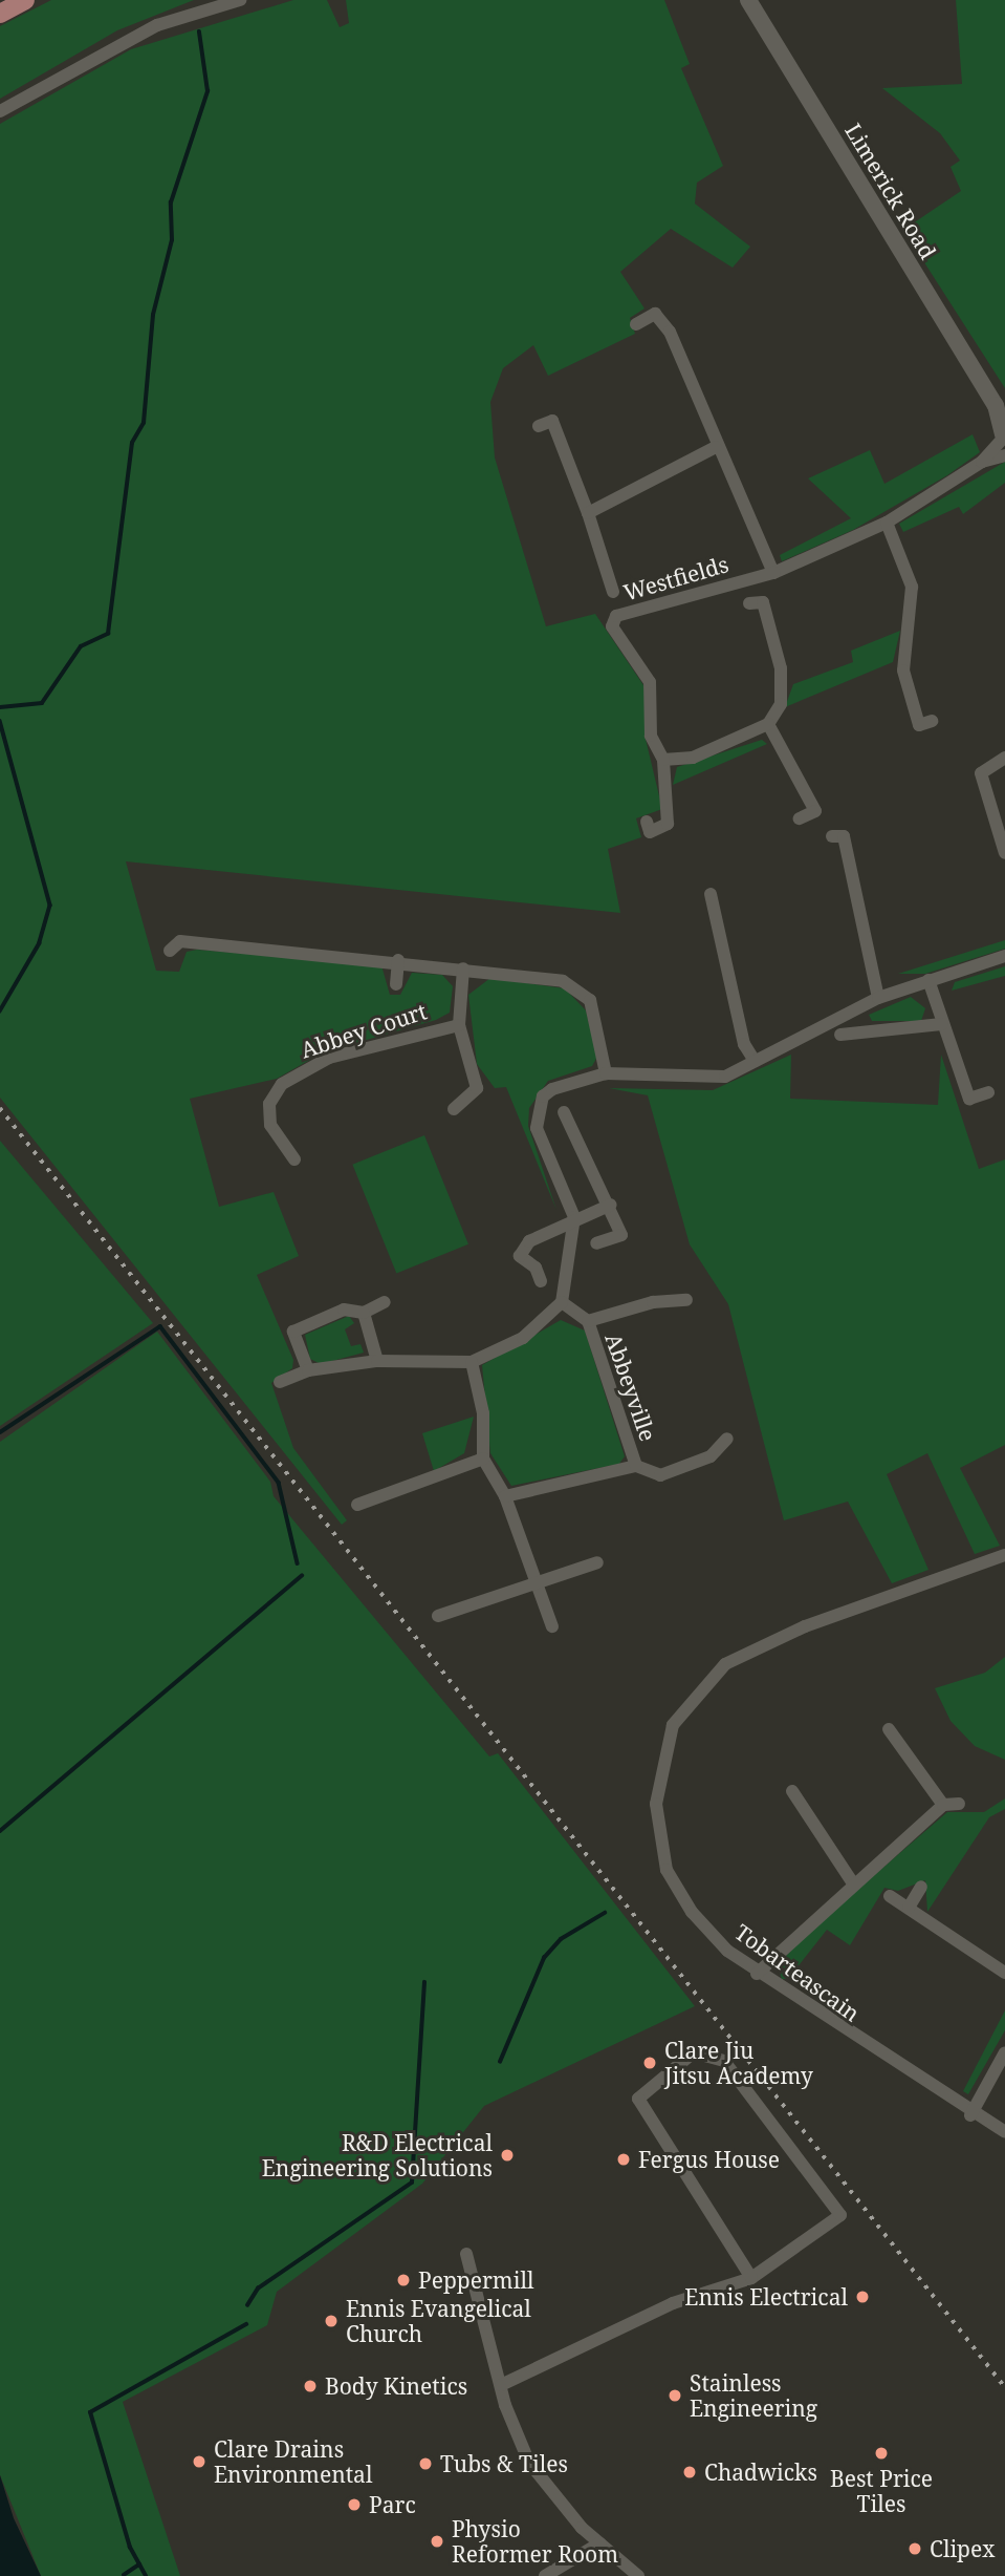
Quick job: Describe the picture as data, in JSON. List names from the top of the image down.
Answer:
{
  "streets": {
    "main road": ["Limerick Road"],
    "street": [
      "Westfields",
      "Abbey Court",
      "Abbeyville",
      "Tobarteascain"
    ]
  },
  "crossings": [
    ["Limerick Road", "Westfields"]
  ],
  "places": [
    "Clare Jiu Jitsu Academy",
    "R&D Electrical Engineering Solutions",
    "Fergus House",
    "Peppermill",
    "Ennis Electrical",
    "Ennis Evangelical Church",
    "Body Kinetics",
    "Stainless Engineering",
    "Best Price Tiles",
    "Clare Drains Environmental",
    "Tubs & Tiles",
    "Chadwicks",
    "Parc",
    "Physio Reformer Room",
    "Clipex"
  ]
}
